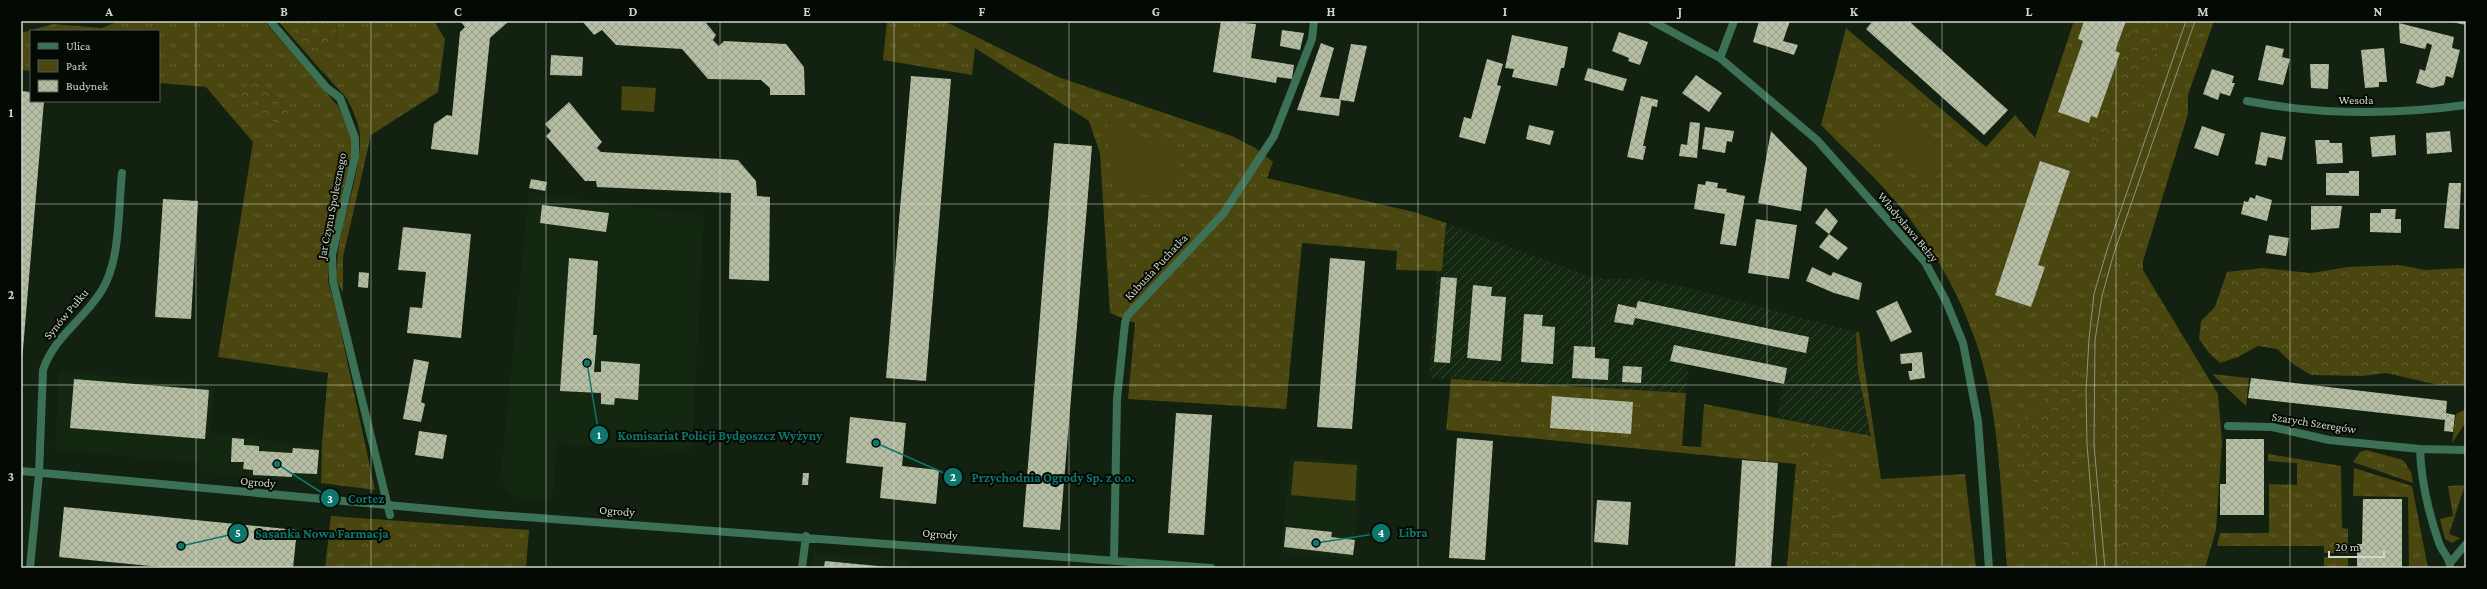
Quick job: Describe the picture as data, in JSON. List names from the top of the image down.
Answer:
{
  "streets": {
    "street": [
      "Wesoła",
      "Jar Czynu Społecznego",
      "Władysława Bełzy",
      "Kubusia Puchatka",
      "Synów Pułku",
      "Szarych Szeregów",
      "Ogrody"
    ]
  },
  "crossings": [
    ["Jar Czynu Społecznego", "Ogrody"],
    ["Kubusia Puchatka", "Ogrody"],
    ["Synów Pułku", "Ogrody"]
  ],
  "places": [
    "Komisariat Policji Bydgoszcz Wyżyny",
    "Przychodnia Ogrody Sp. z o.o.",
    "Cortez",
    "Libra",
    "Sasanka Nowa Farmacja"
  ],
  "legend": ["Ulica", "Park", "Budynek"],
  "scale_bar": "20 m",
  "grid": {
    "columns": [
      "A",
      "B",
      "C",
      "D",
      "E",
      "F",
      "G",
      "H",
      "I",
      "J",
      "K",
      "L",
      "M",
      "N"
    ],
    "rows": ["1", "2", "3"]
  }
}
